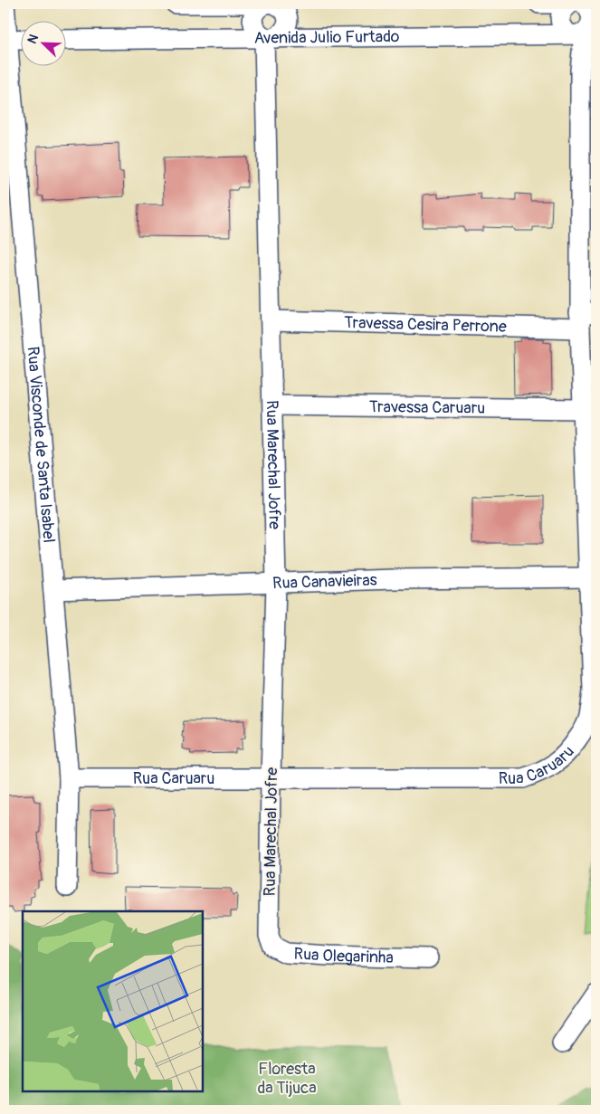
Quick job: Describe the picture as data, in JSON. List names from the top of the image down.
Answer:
{
  "streets": {
    "street": [
      "Avenida Julio Furtado",
      "Travessa Cesira Perrone",
      "Travessa Caruaru",
      "Rua Visconde de Santa Isabel",
      "Rua Marechal Jofre",
      "Rua Canavieiras",
      "Rua Caruaru",
      "Rua Olegarinha"
    ]
  },
  "crossings": [
    ["Avenida Julio Furtado", "Rua Marechal Jofre"],
    ["Avenida Julio Furtado", "Rua Caruaru"],
    ["Travessa Cesira Perrone", "Rua Marechal Jofre"],
    ["Travessa Cesira Perrone", "Rua Caruaru"],
    ["Travessa Caruaru", "Rua Marechal Jofre"],
    ["Travessa Caruaru", "Rua Caruaru"],
    ["Rua Visconde de Santa Isabel", "Rua Canavieiras"],
    ["Rua Visconde de Santa Isabel", "Rua Caruaru"],
    ["Rua Marechal Jofre", "Rua Canavieiras"],
    ["Rua Marechal Jofre", "Rua Caruaru"],
    ["Rua Marechal Jofre", "Rua Olegarinha"],
    ["Rua Canavieiras", "Rua Caruaru"]
  ],
  "parks": ["Floresta da Tijuca"],
  "north": "top left"
}
